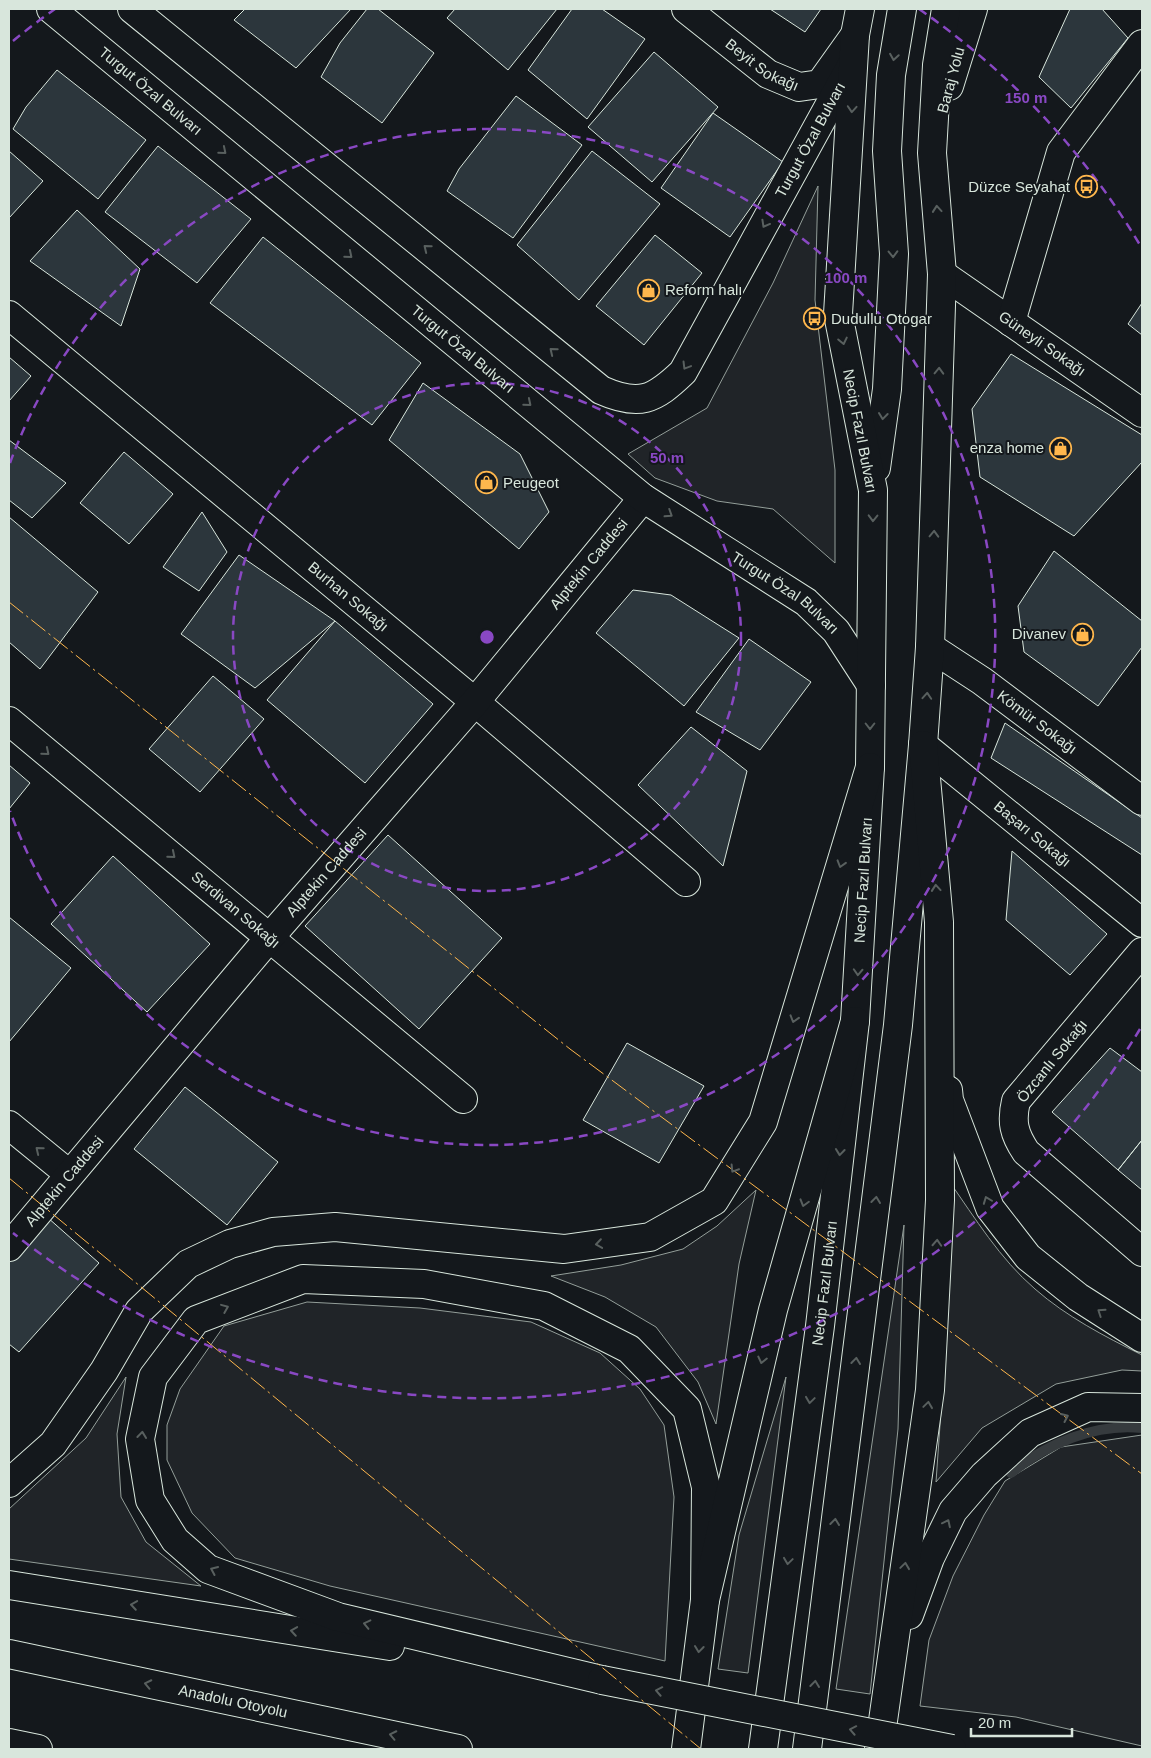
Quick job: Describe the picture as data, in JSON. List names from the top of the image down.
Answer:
{
  "streets": {
    "main road": [
      "Beyit Sokağı",
      "Baraj Yolu",
      "Turgut Özal Bulvarı",
      "Güneyli Sokağı",
      "Necip Fazıl Bulvarı",
      "Alptekin Caddesi",
      "Burhan Sokağı",
      "Kömür Sokağı",
      "Başarı Sokağı",
      "Serdivan Sokağı",
      "Özcanlı Sokağı",
      "Anadolu Otoyolu"
    ]
  },
  "crossings": [
    ["Beyit Sokağı", "Turgut Özal Bulvarı"],
    ["Beyit Sokağı", "Necip Fazıl Bulvarı"],
    ["Turgut Özal Bulvarı", "Necip Fazıl Bulvarı"],
    ["Turgut Özal Bulvarı", "Alptekin Caddesi"],
    ["Alptekin Caddesi", "Burhan Sokağı"],
    ["Alptekin Caddesi", "Serdivan Sokağı"]
  ],
  "one_way": ["Serdivan Sokağı"],
  "places": {
    "bus stop": ["Düzce Seyahat", "Dudullu Otogar"],
    "shop": [
      "Reform halı",
      "enza home",
      "Peugeot",
      "Divanev"
    ]
  },
  "scale_bar": "20 m",
  "rings": ["150 m", "100 m", "50 m"]
}
